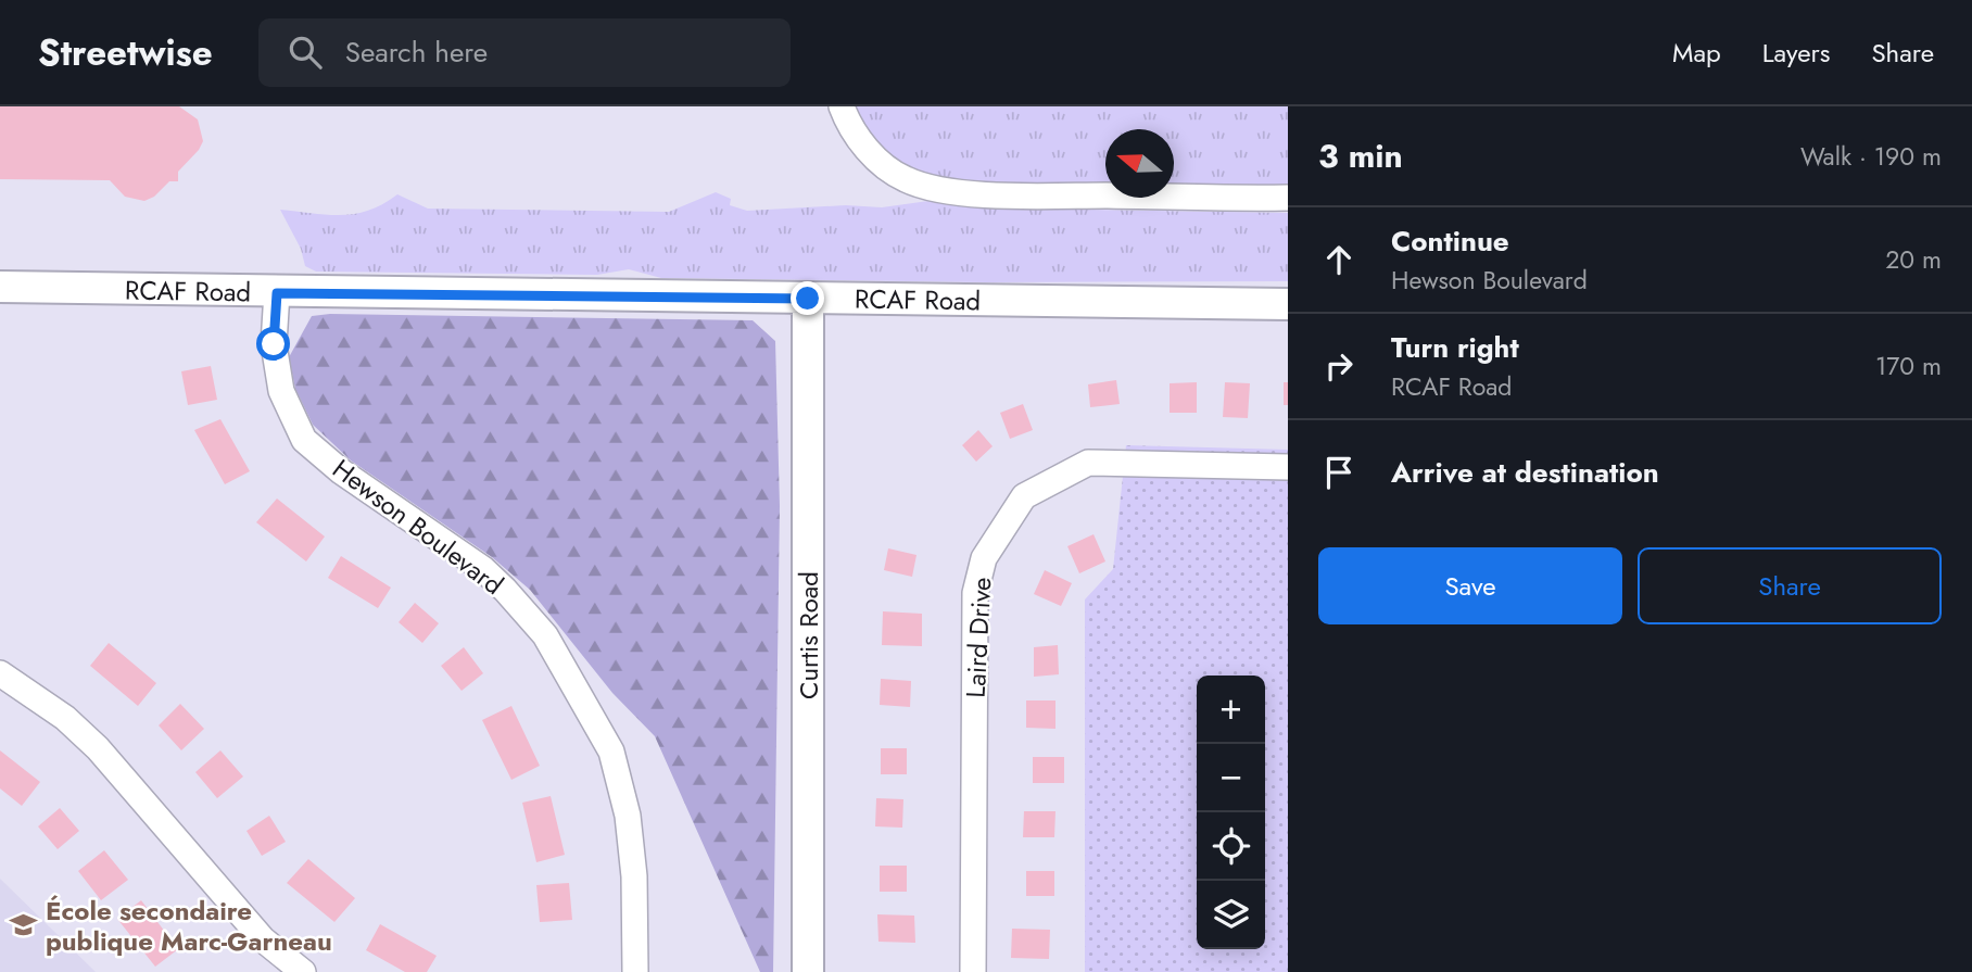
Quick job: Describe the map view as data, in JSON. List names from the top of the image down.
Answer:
{
  "streets": {
    "main road": ["RCAF Road", "Curtis Road"],
    "street": ["Hewson Boulevard", "Laird Drive"]
  },
  "crossings": [
    ["RCAF Road", "Hewson Boulevard"],
    ["RCAF Road", "Curtis Road"]
  ],
  "places": {
    "school or university": ["École secondaire publique Marc-Garneau"]
  },
  "north": "left",
  "page": {
    "header": "Streetwise",
    "search": "Search here",
    "nav": ["Map", "Layers", "Share"],
    "heading": ["3 min", "Walk · 190 m"],
    "list": [
      ["Continue", "Hewson Boulevard", "20 m"],
      ["Turn right", "RCAF Road", "170 m"],
      "Arrive at destination"
    ],
    "buttons": ["Save", "Share"],
    "map_buttons": ["+", "−"]
  }
}
